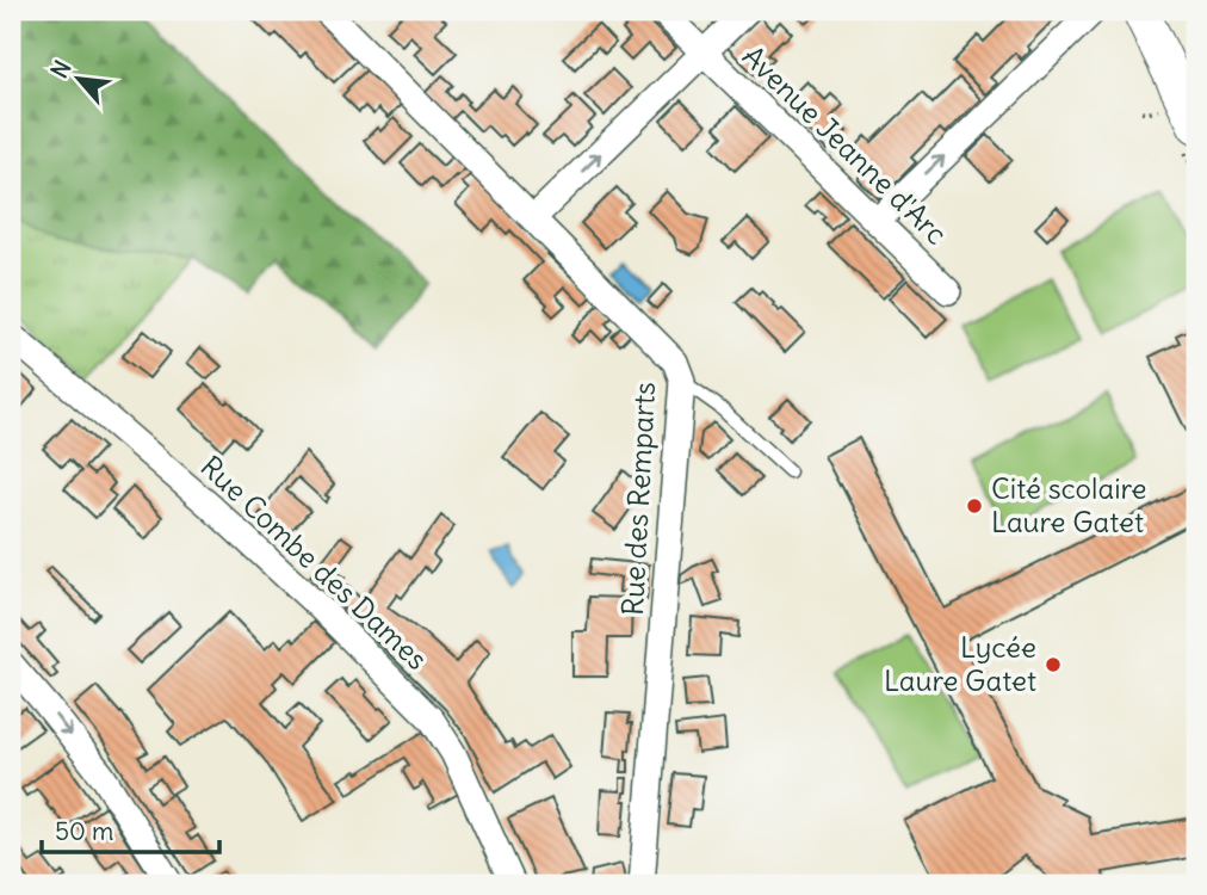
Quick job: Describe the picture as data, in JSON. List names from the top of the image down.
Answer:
{
  "streets": {
    "street": ["Avenue Jeanne d'Arc", "Rue des Remparts", "Rue Combe des Dames"]
  },
  "places": ["Cité scolaire Laure Gatet", "Lycée Laure Gatet"],
  "scale_bar": "50 m",
  "north": "top left"
}
